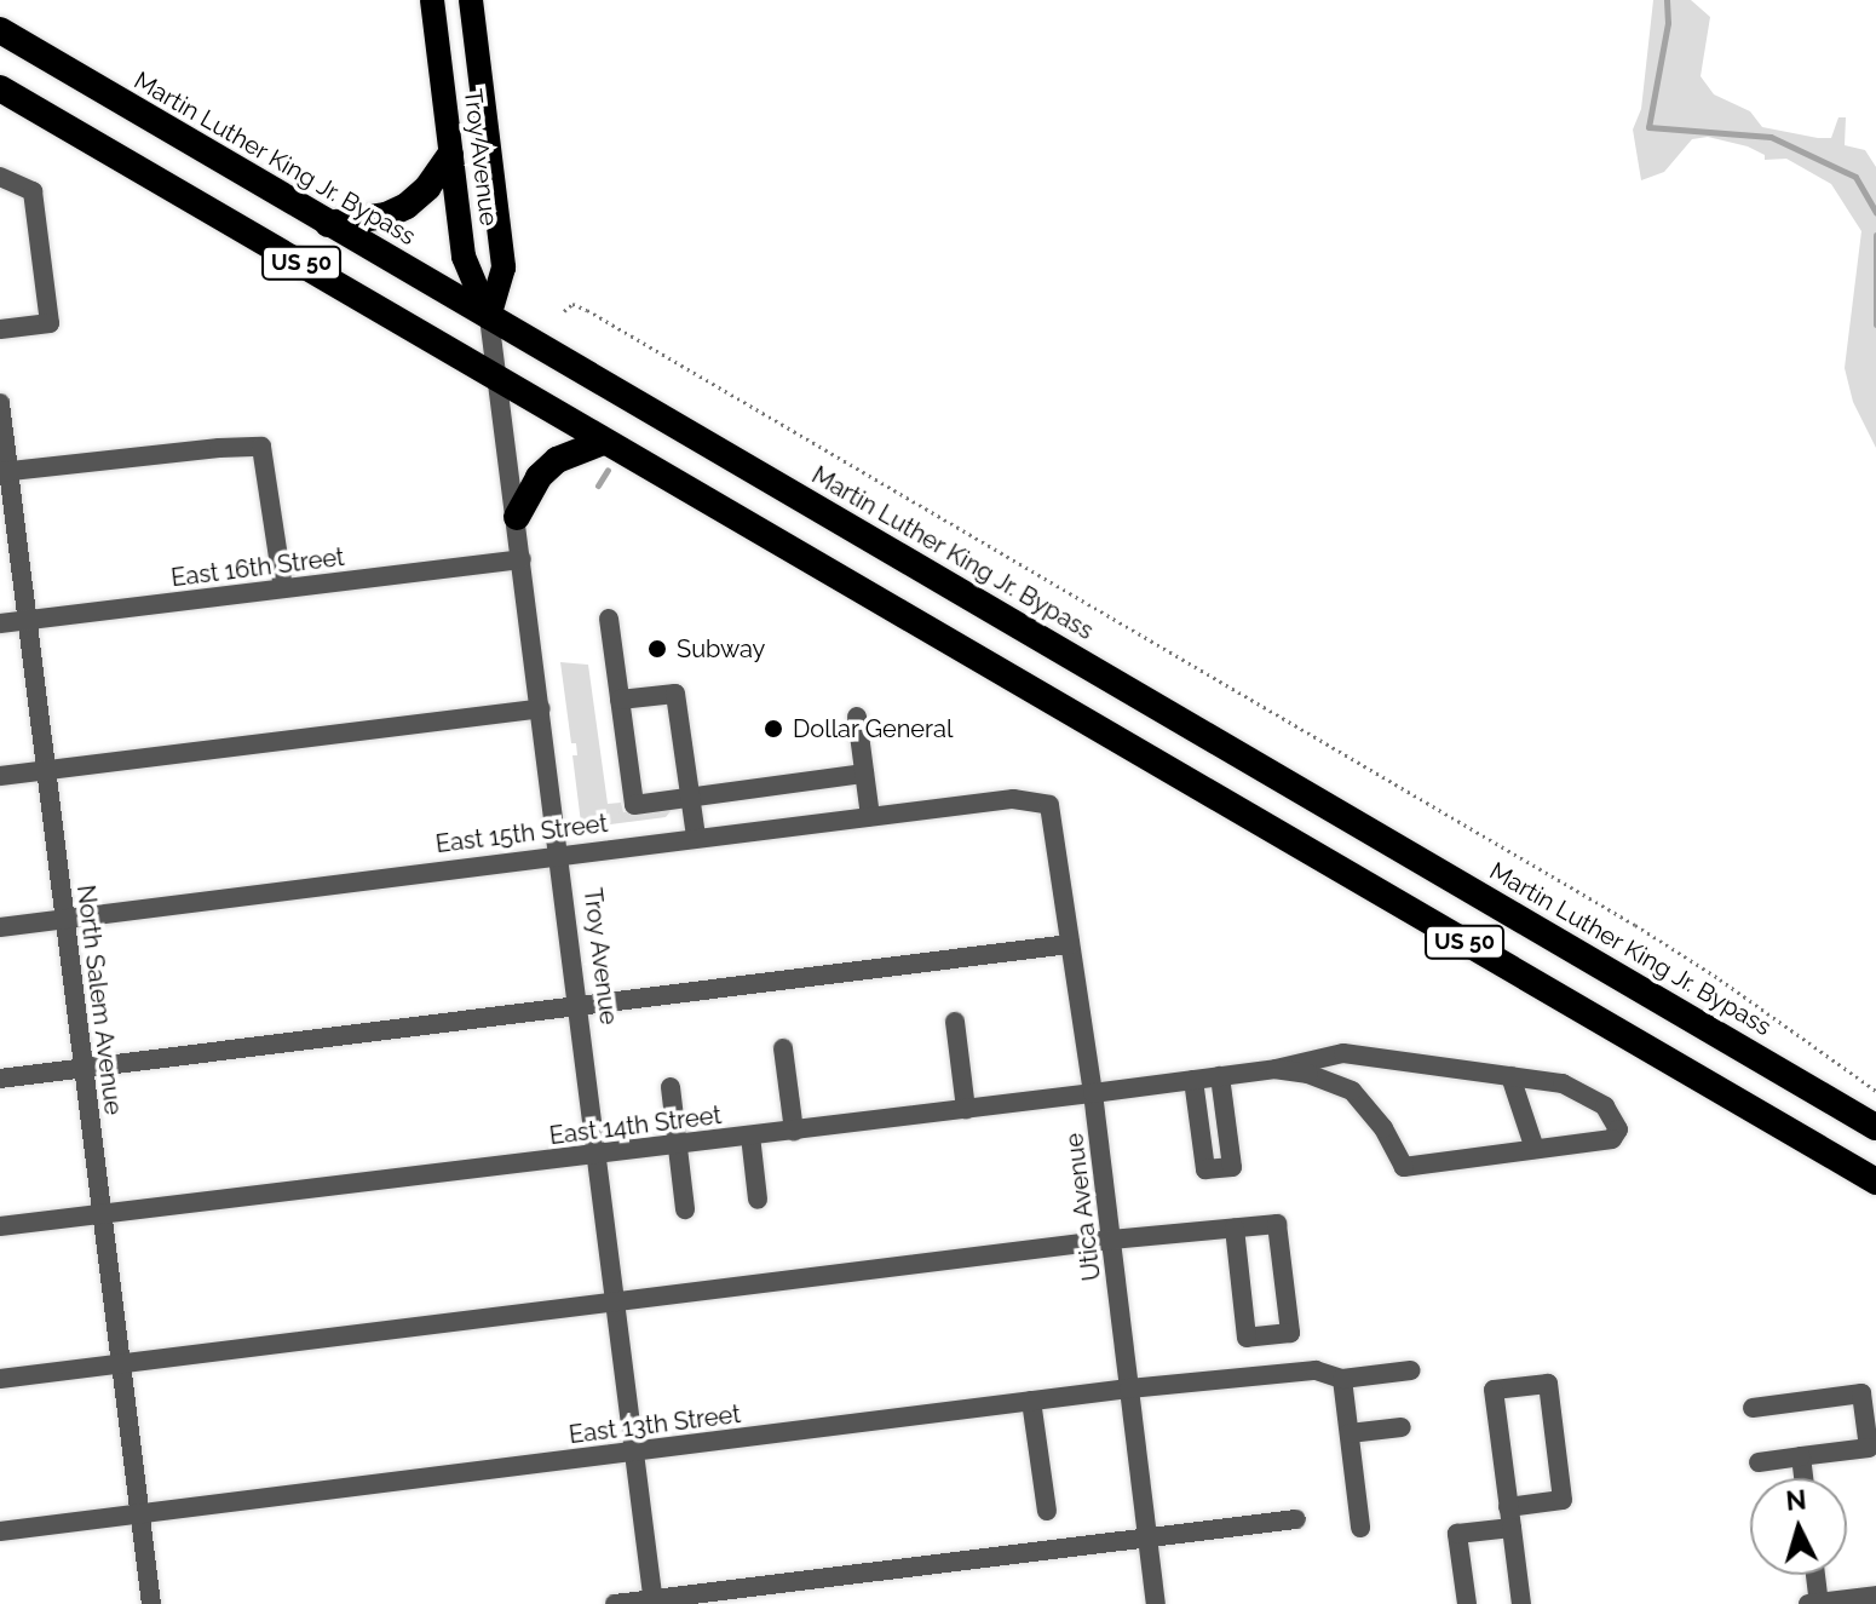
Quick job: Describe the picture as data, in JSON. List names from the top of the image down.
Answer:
{
  "streets": {
    "highway": ["Martin Luther King Jr. Bypass", "US 50"],
    "main road": ["Troy Avenue"],
    "street": [
      "East 16th Street",
      "East 15th Street",
      "North Salem Avenue",
      "East 14th Street",
      "Utica Avenue",
      "East 13th Street"
    ]
  },
  "crossings": [
    ["Troy Avenue", "Martin Luther King Jr. Bypass"],
    ["Troy Avenue", "US 50"],
    ["Troy Avenue", "East 16th Street"],
    ["Troy Avenue", "East 15th Street"],
    ["Troy Avenue", "East 14th Street"],
    ["Troy Avenue", "East 13th Street"],
    ["East 16th Street", "North Salem Avenue"],
    ["East 15th Street", "North Salem Avenue"],
    ["East 15th Street", "Utica Avenue"],
    ["North Salem Avenue", "East 14th Street"],
    ["North Salem Avenue", "East 13th Street"],
    ["East 14th Street", "Utica Avenue"],
    ["Utica Avenue", "East 13th Street"]
  ],
  "places": ["Subway", "Dollar General"],
  "north": "top"
}
